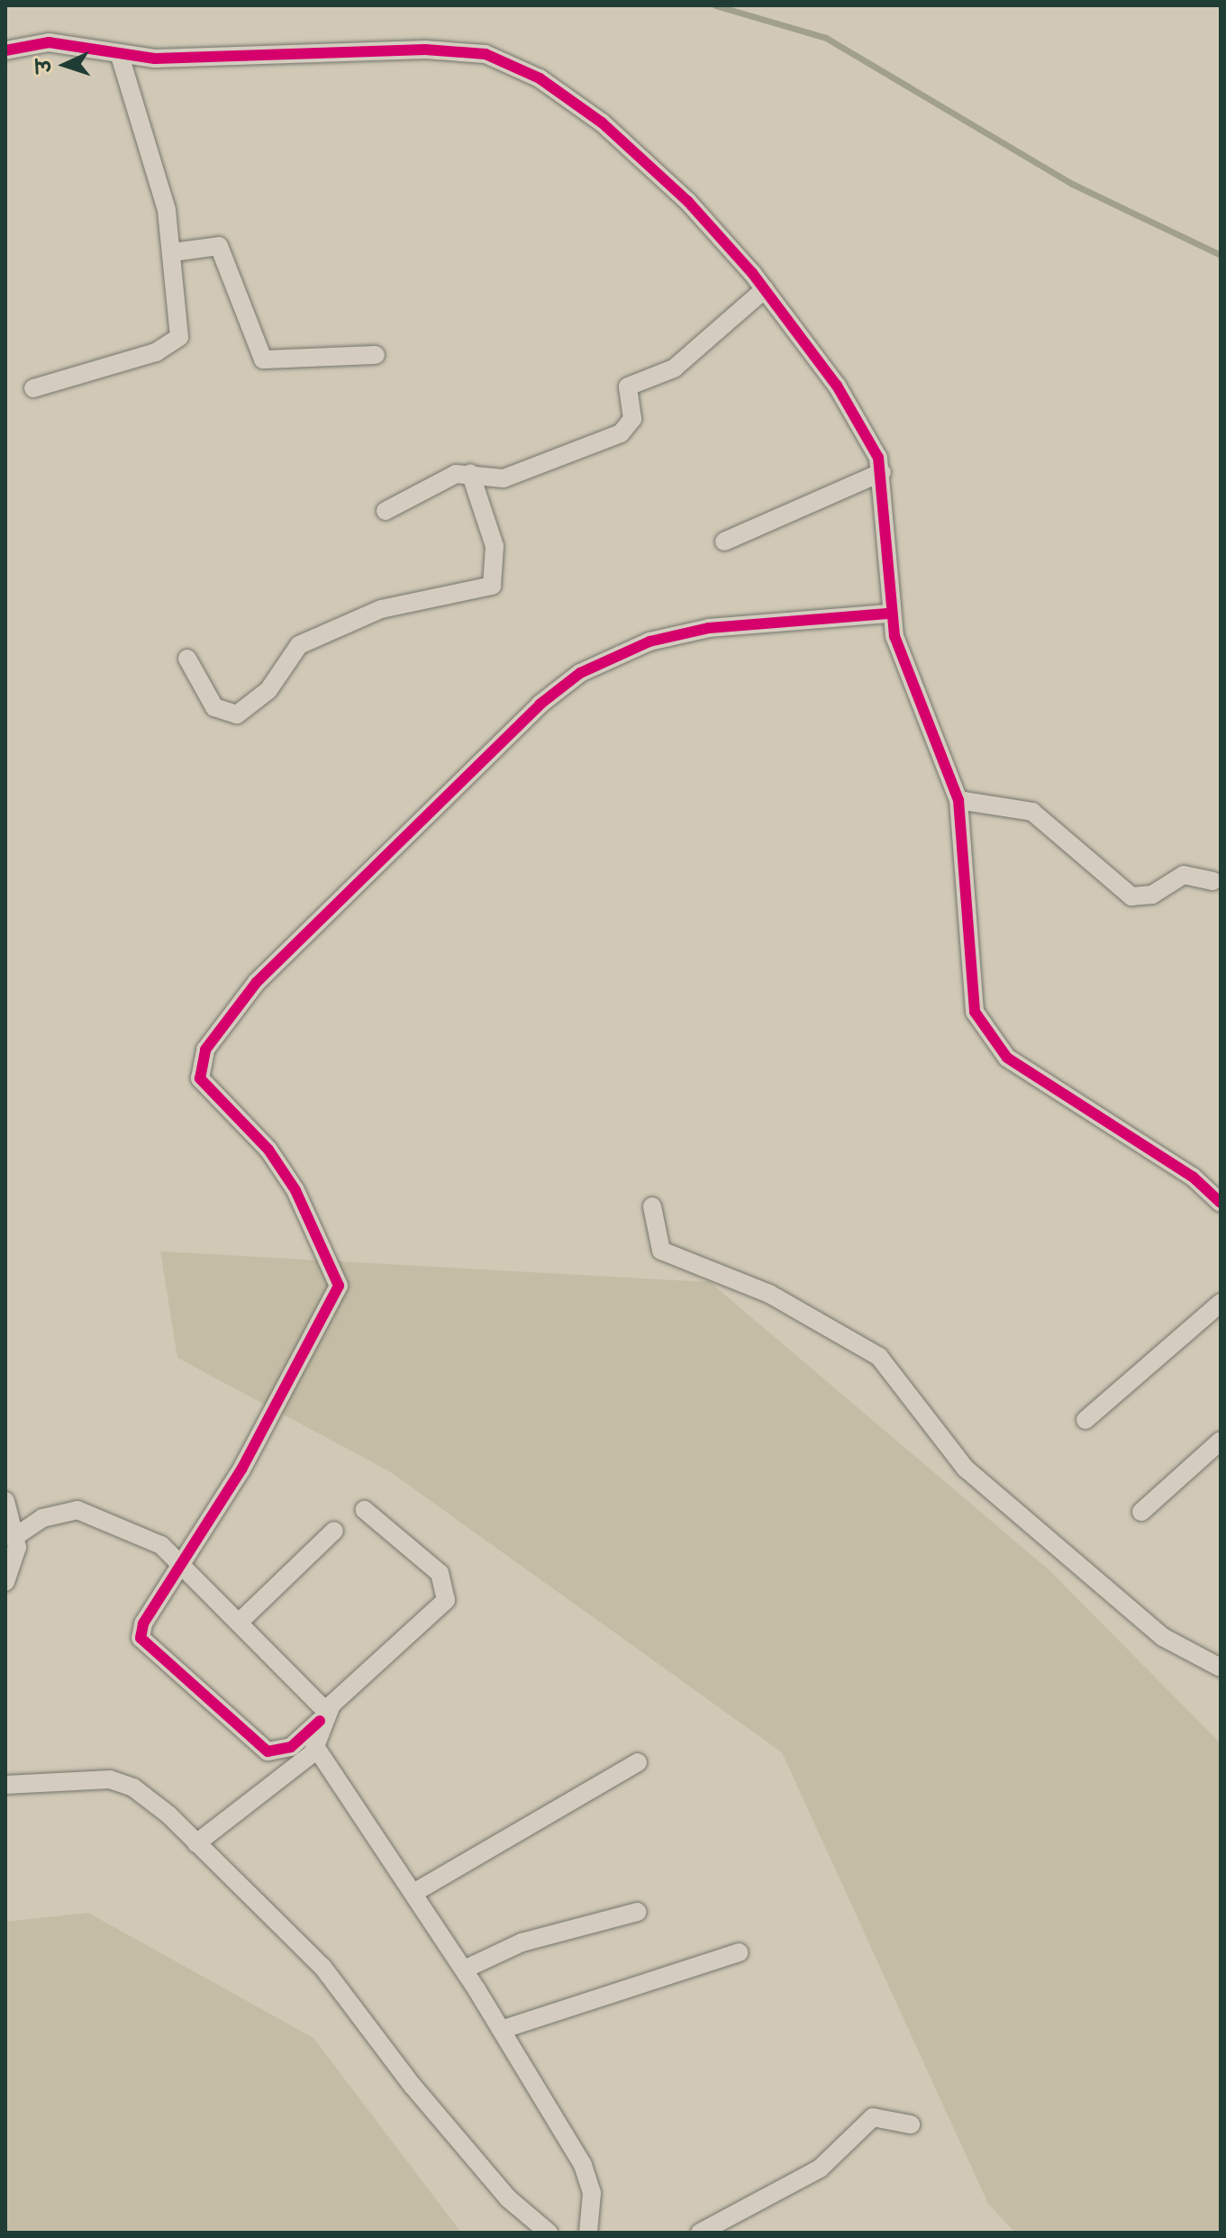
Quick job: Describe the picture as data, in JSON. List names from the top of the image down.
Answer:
{
  "north": "left"
}
